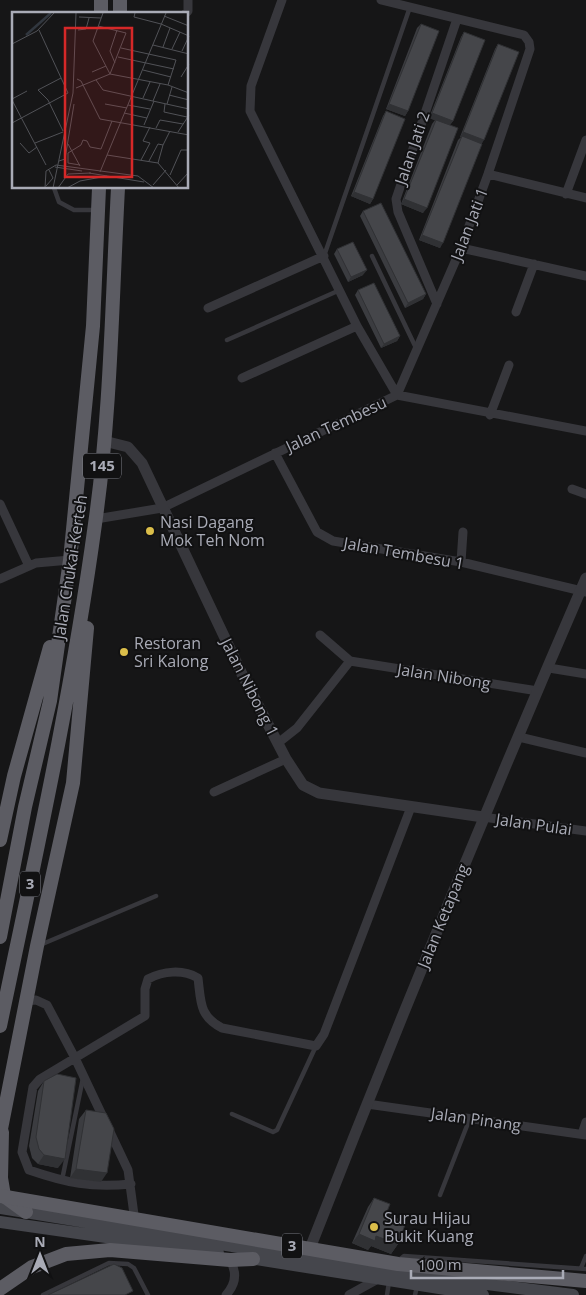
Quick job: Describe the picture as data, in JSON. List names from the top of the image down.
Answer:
{
  "streets": {
    "highway": ["145", "Jalan Chukai-Kerteh", "3"],
    "street": [
      "Jalan Jati 2",
      "Jalan Jati 1",
      "Jalan Tembesu",
      "Jalan Tembesu 1",
      "Jalan Nibong",
      "Jalan Nibong 1",
      "Jalan Pulai",
      "Jalan Ketapang",
      "Jalan Pinang"
    ]
  },
  "crossings": [
    ["Jalan Jati 2", "Jalan Jati 1"],
    ["Jalan Jati 1", "Jalan Tembesu"],
    ["Jalan Tembesu", "Jalan Tembesu 1"],
    ["Jalan Tembesu", "Jalan Chukai-Kerteh"],
    ["Jalan Tembesu", "Jalan Nibong 1"],
    ["Jalan Tembesu 1", "Jalan Ketapang"],
    ["Jalan Chukai-Kerteh", "Jalan Nibong 1"],
    ["Jalan Chukai-Kerteh", "3"],
    ["Jalan Nibong", "Jalan Ketapang"],
    ["Jalan Nibong 1", "Jalan Pulai"],
    ["Jalan Nibong 1", "Jalan Ketapang"],
    ["Jalan Pulai", "Jalan Ketapang"],
    ["Jalan Ketapang", "Jalan Pinang"]
  ],
  "places": ["Nasi Dagang Mok Teh Nom", "Restoran Sri Kalong", "Surau Hijau Bukit Kuang"],
  "scale_bar": "100 m",
  "north": "top"
}
